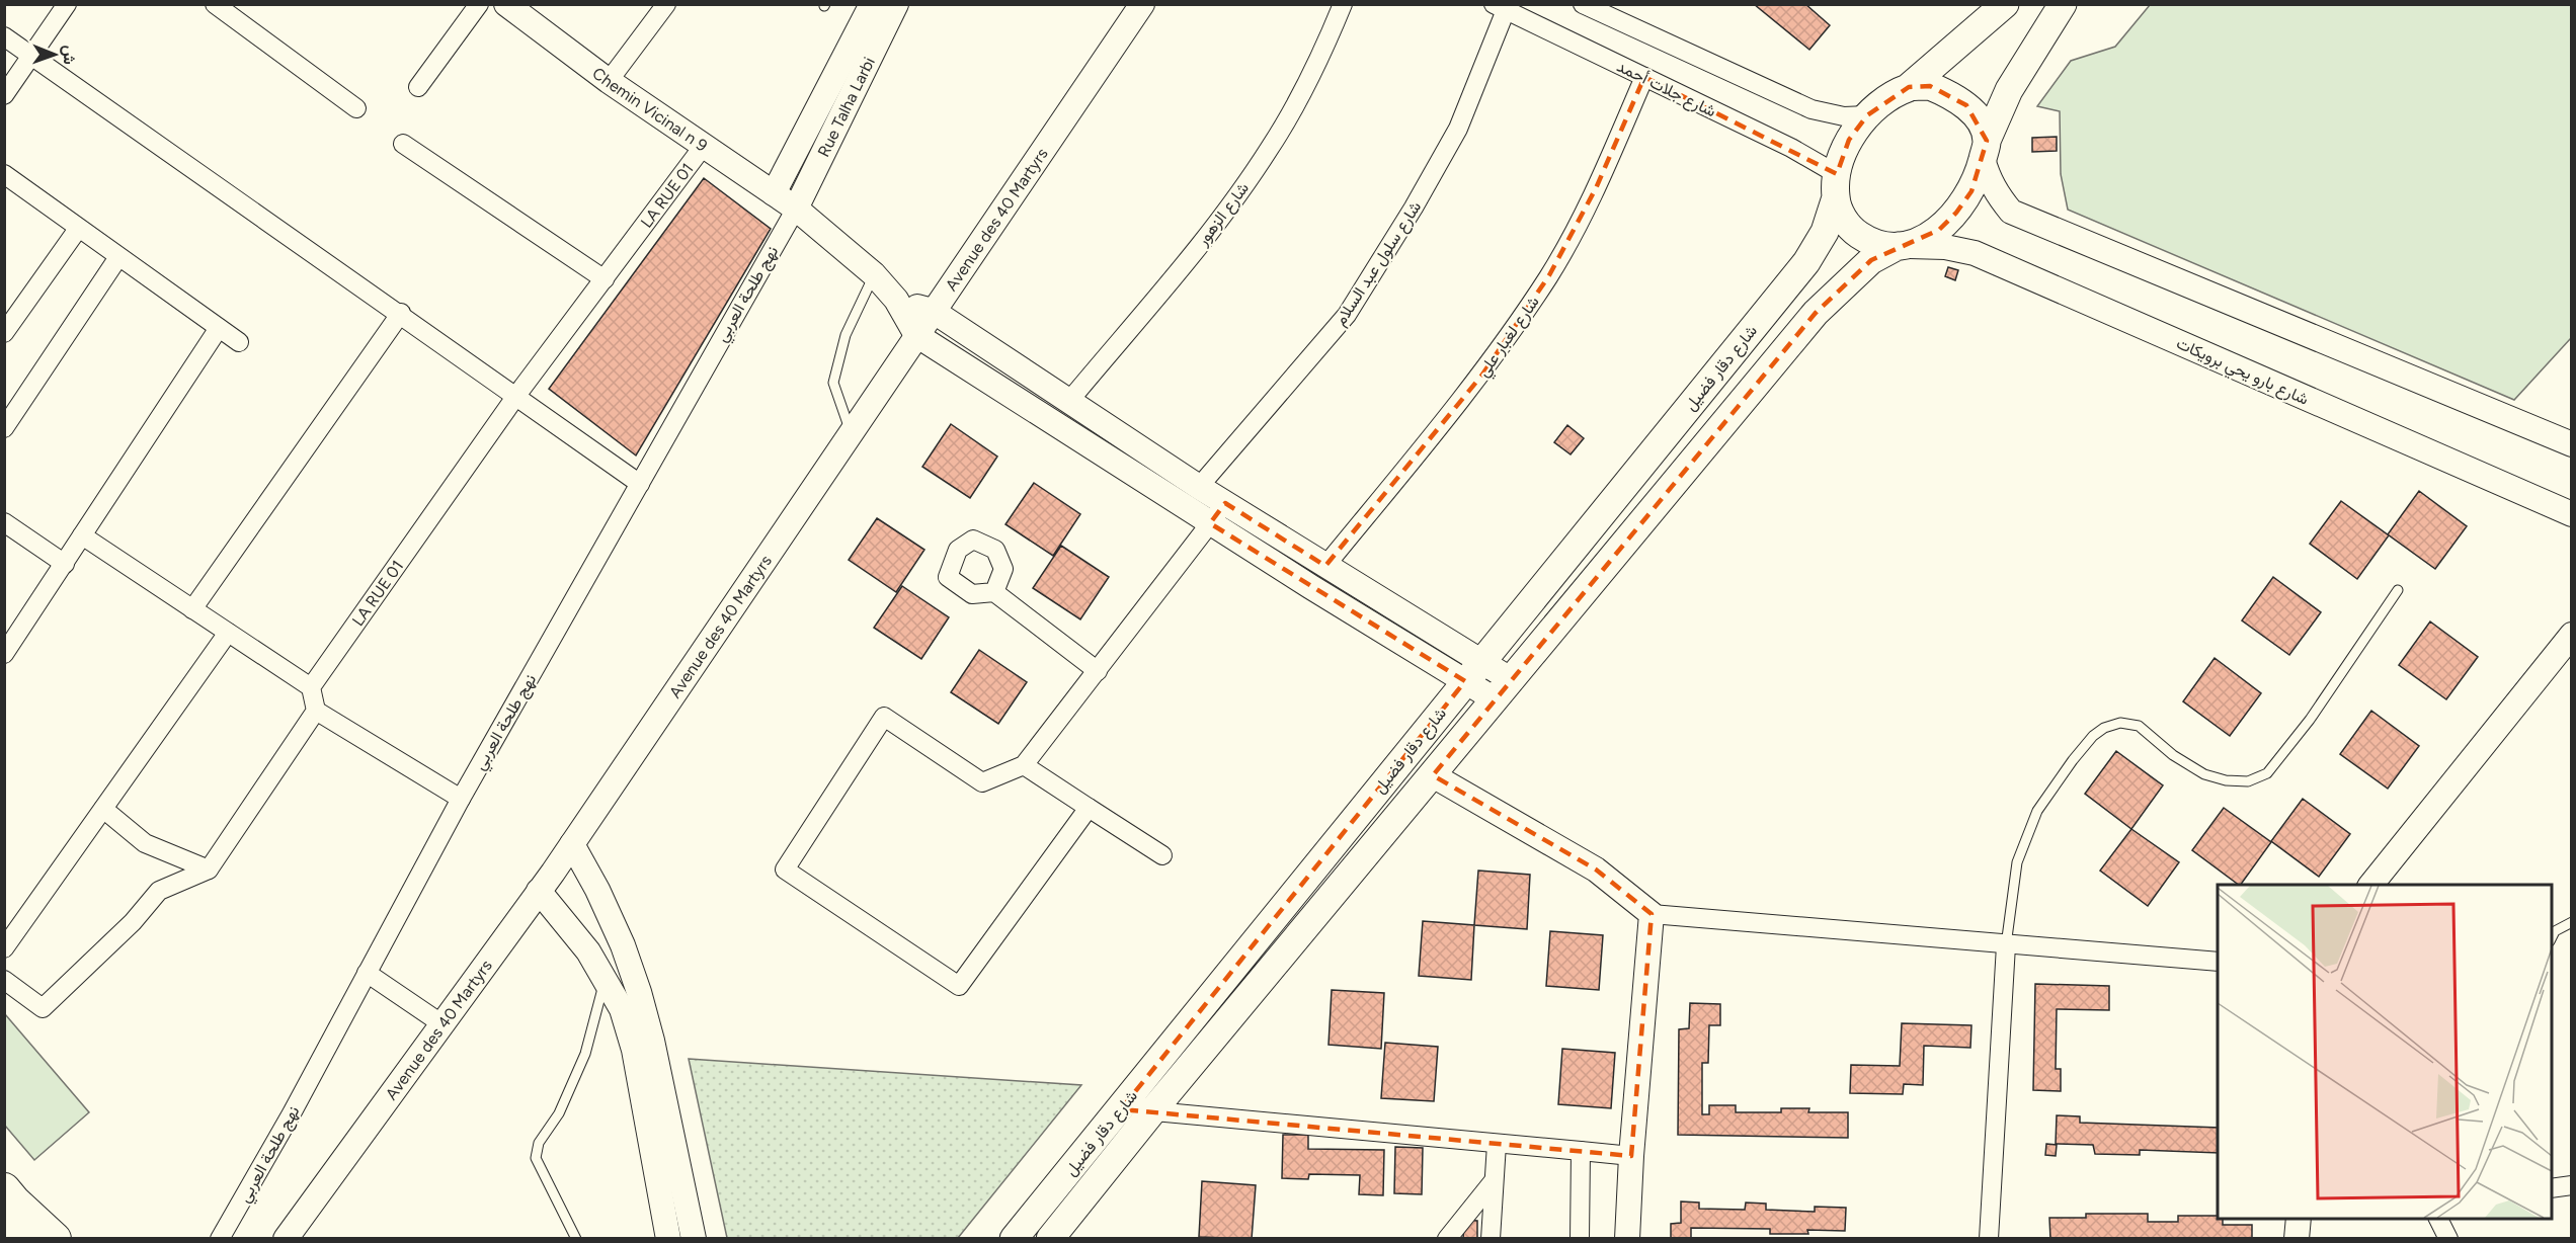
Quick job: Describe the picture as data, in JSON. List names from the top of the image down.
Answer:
{
  "streets": {
    "main road": [
      "Rue Talha Larbi",
      "Chemin Vicinal n 9",
      "Avenue des 40 Martyrs",
      "شارع دقار فضيل",
      "شارع بارو يحي برويكات"
    ],
    "street": [
      "شارع جلات أحمد",
      "LA RUE 01",
      "شارع الزهور",
      "شارع سلول عبد السلام",
      "نهج طلحة العربي",
      "شارع لغبار علي"
    ]
  },
  "crossings": [
    ["شارع جلات أحمد", "شارع سلول عبد السلام"],
    ["شارع جلات أحمد", "شارع لغبار علي"],
    ["شارع جلات أحمد", "شارع دقار فضيل"],
    ["شارع جلات أحمد", "شارع بارو يحي برويكات"],
    ["Rue Talha Larbi", "Chemin Vicinal n 9"],
    ["Rue Talha Larbi", "نهج طلحة العربي"],
    ["Chemin Vicinal n 9", "LA RUE 01"],
    ["Chemin Vicinal n 9", "Avenue des 40 Martyrs"],
    ["Chemin Vicinal n 9", "نهج طلحة العربي"],
    ["شارع دقار فضيل", "شارع بارو يحي برويكات"]
  ],
  "north": "right"
}
